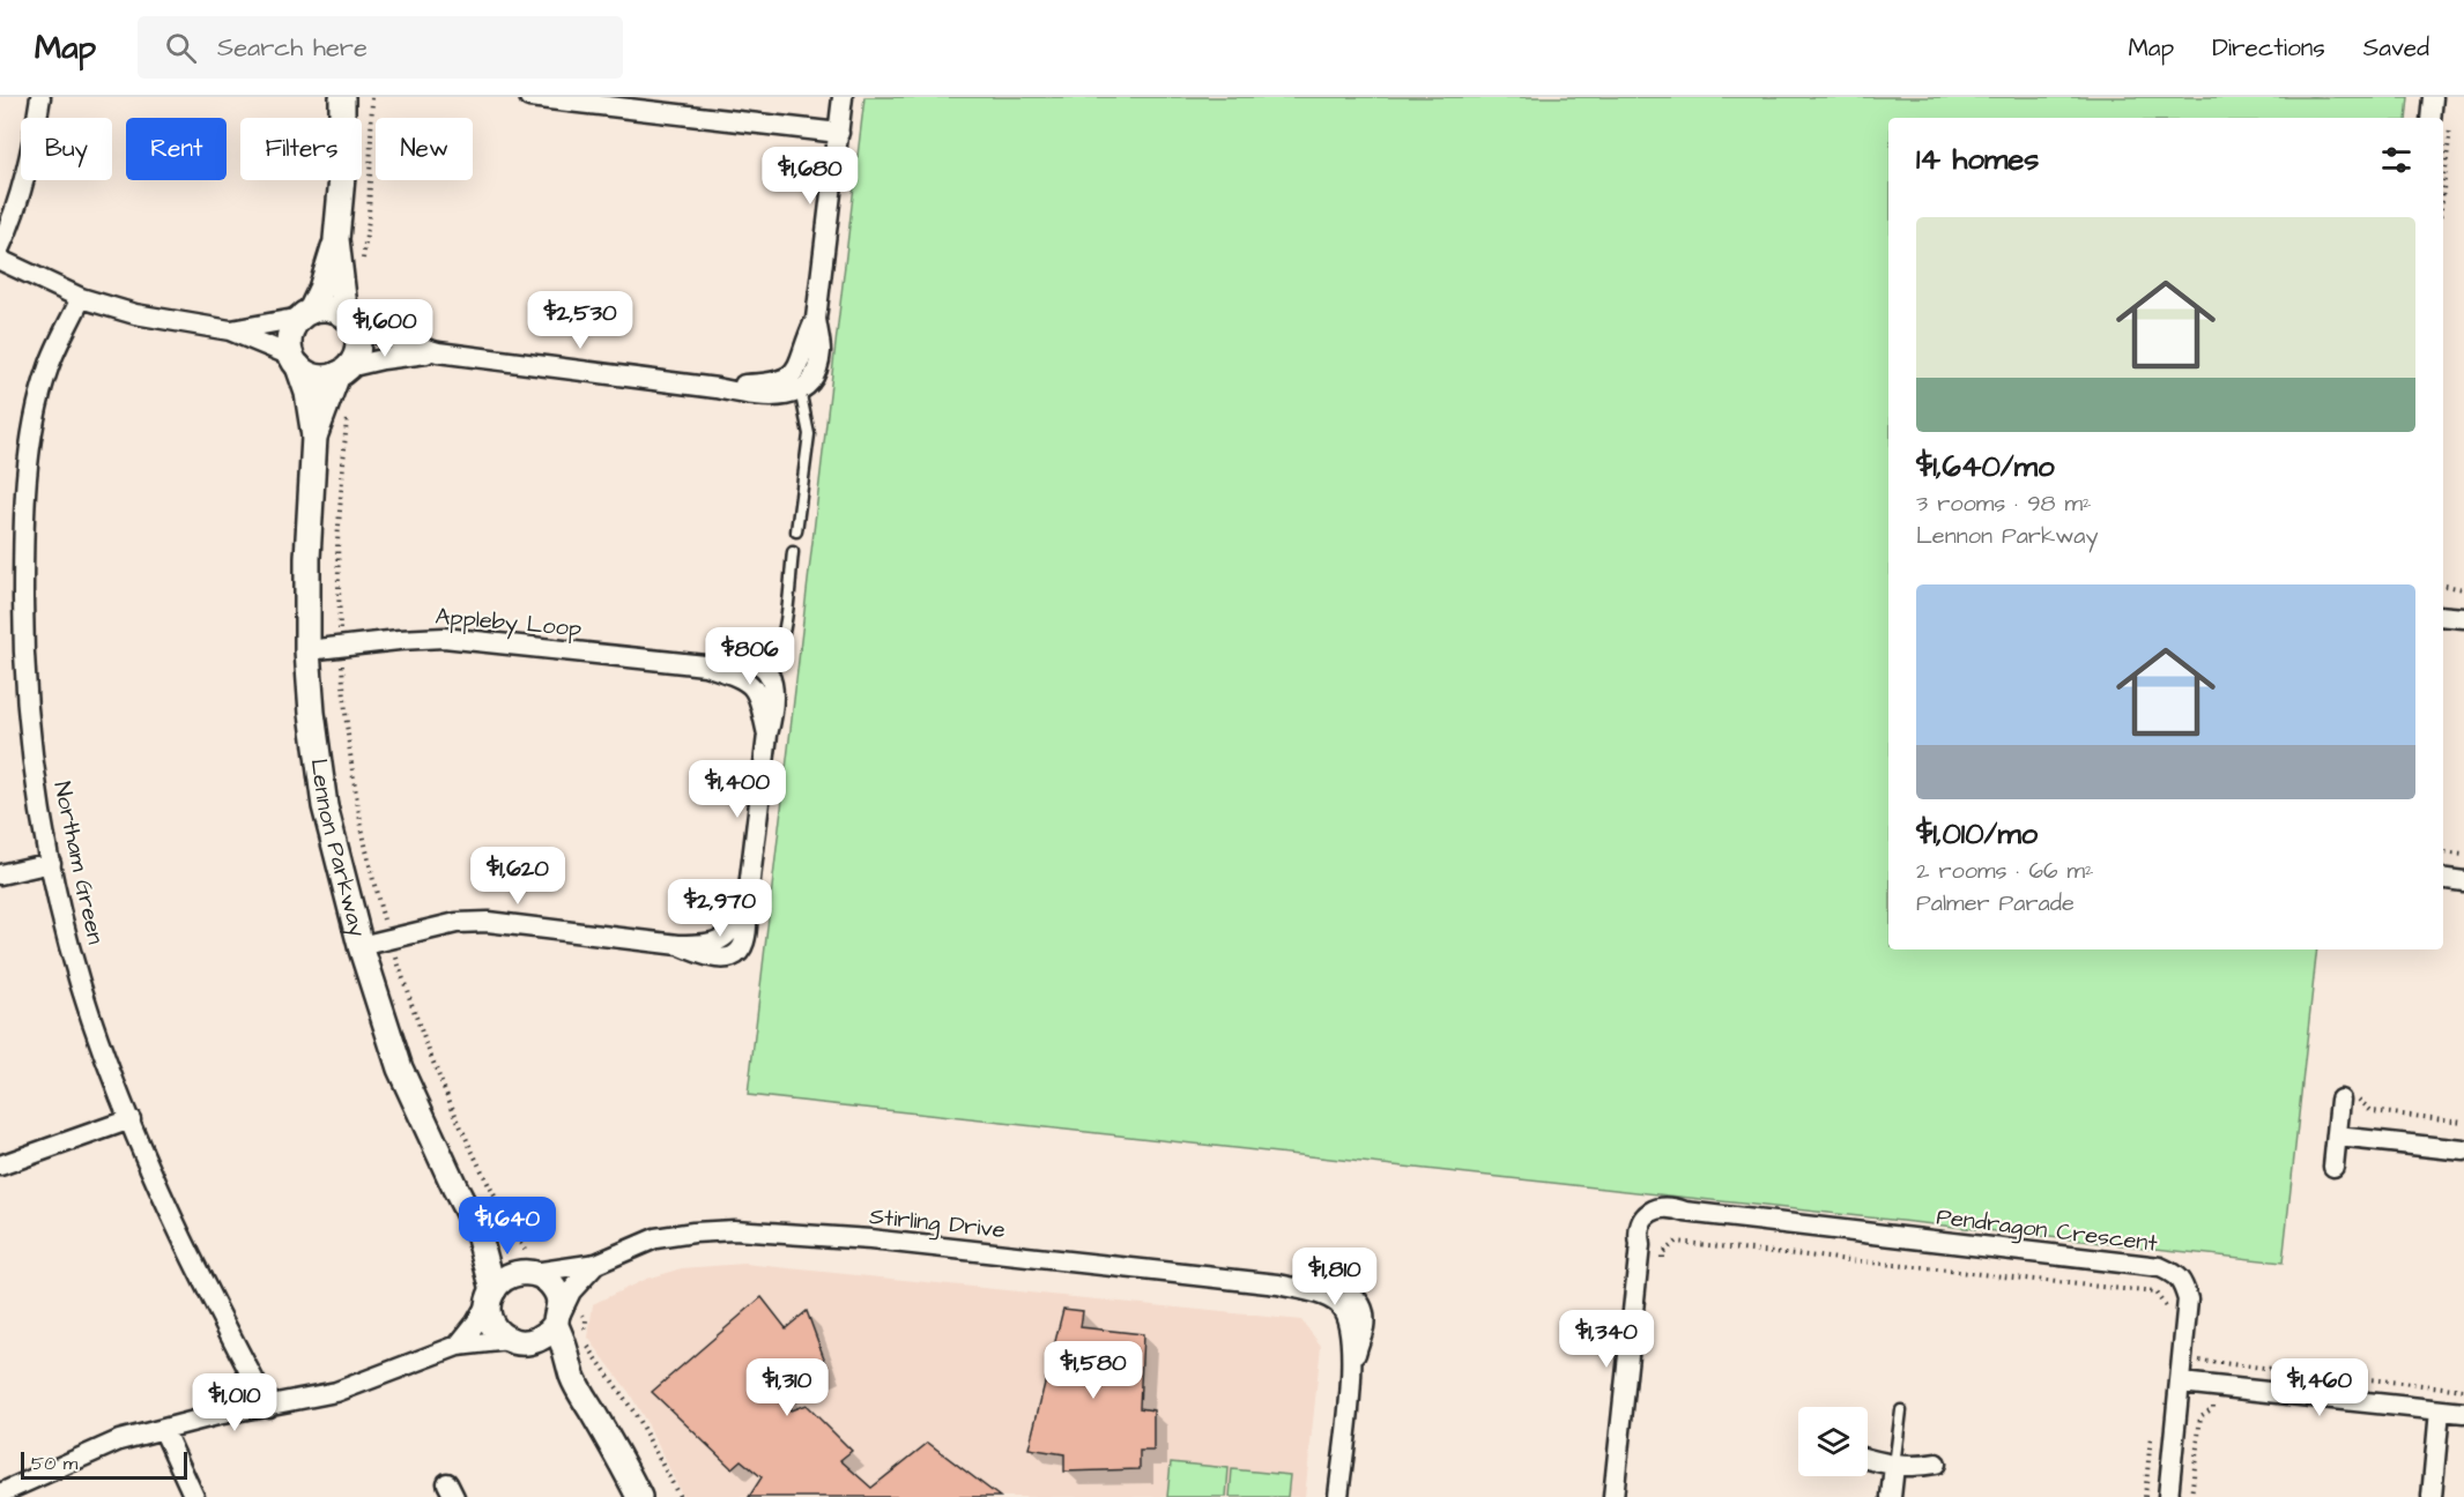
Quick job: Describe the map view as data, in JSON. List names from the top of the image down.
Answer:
{
  "streets": {
    "street": [
      "Appleby Loop",
      "Lennon Parkway",
      "Northam Green",
      "Stirling Drive",
      "Pendragon Crescent"
    ]
  },
  "crossings": [
    ["Appleby Loop", "Lennon Parkway"],
    ["Lennon Parkway", "Stirling Drive"]
  ],
  "scale_bar": "50 m",
  "page": {
    "header": "Map",
    "search": "Search here",
    "nav": ["Map", "Directions", "Saved"],
    "chip": [
      "Buy",
      "Rent",
      "Filters",
      "New"
    ],
    "heading": "14 homes",
    "price": [
      "$1,680",
      "$2,530",
      "$1,600",
      "$806",
      "$1,400",
      "$1,620",
      "$2,970",
      "$1,640",
      "$1,810",
      "$1,340",
      "$1,580",
      "$1,310",
      "$1,460",
      "$1,010"
    ],
    "list": [
      {
        "name": "$1,640/mo",
        "note": "3 rooms · 98 m² · Lennon Parkway"
      },
      {
        "name": "$1,010/mo",
        "note": "2 rooms · 66 m² · Palmer Parade"
      }
    ],
    "scale": "50 m"
  }
}
